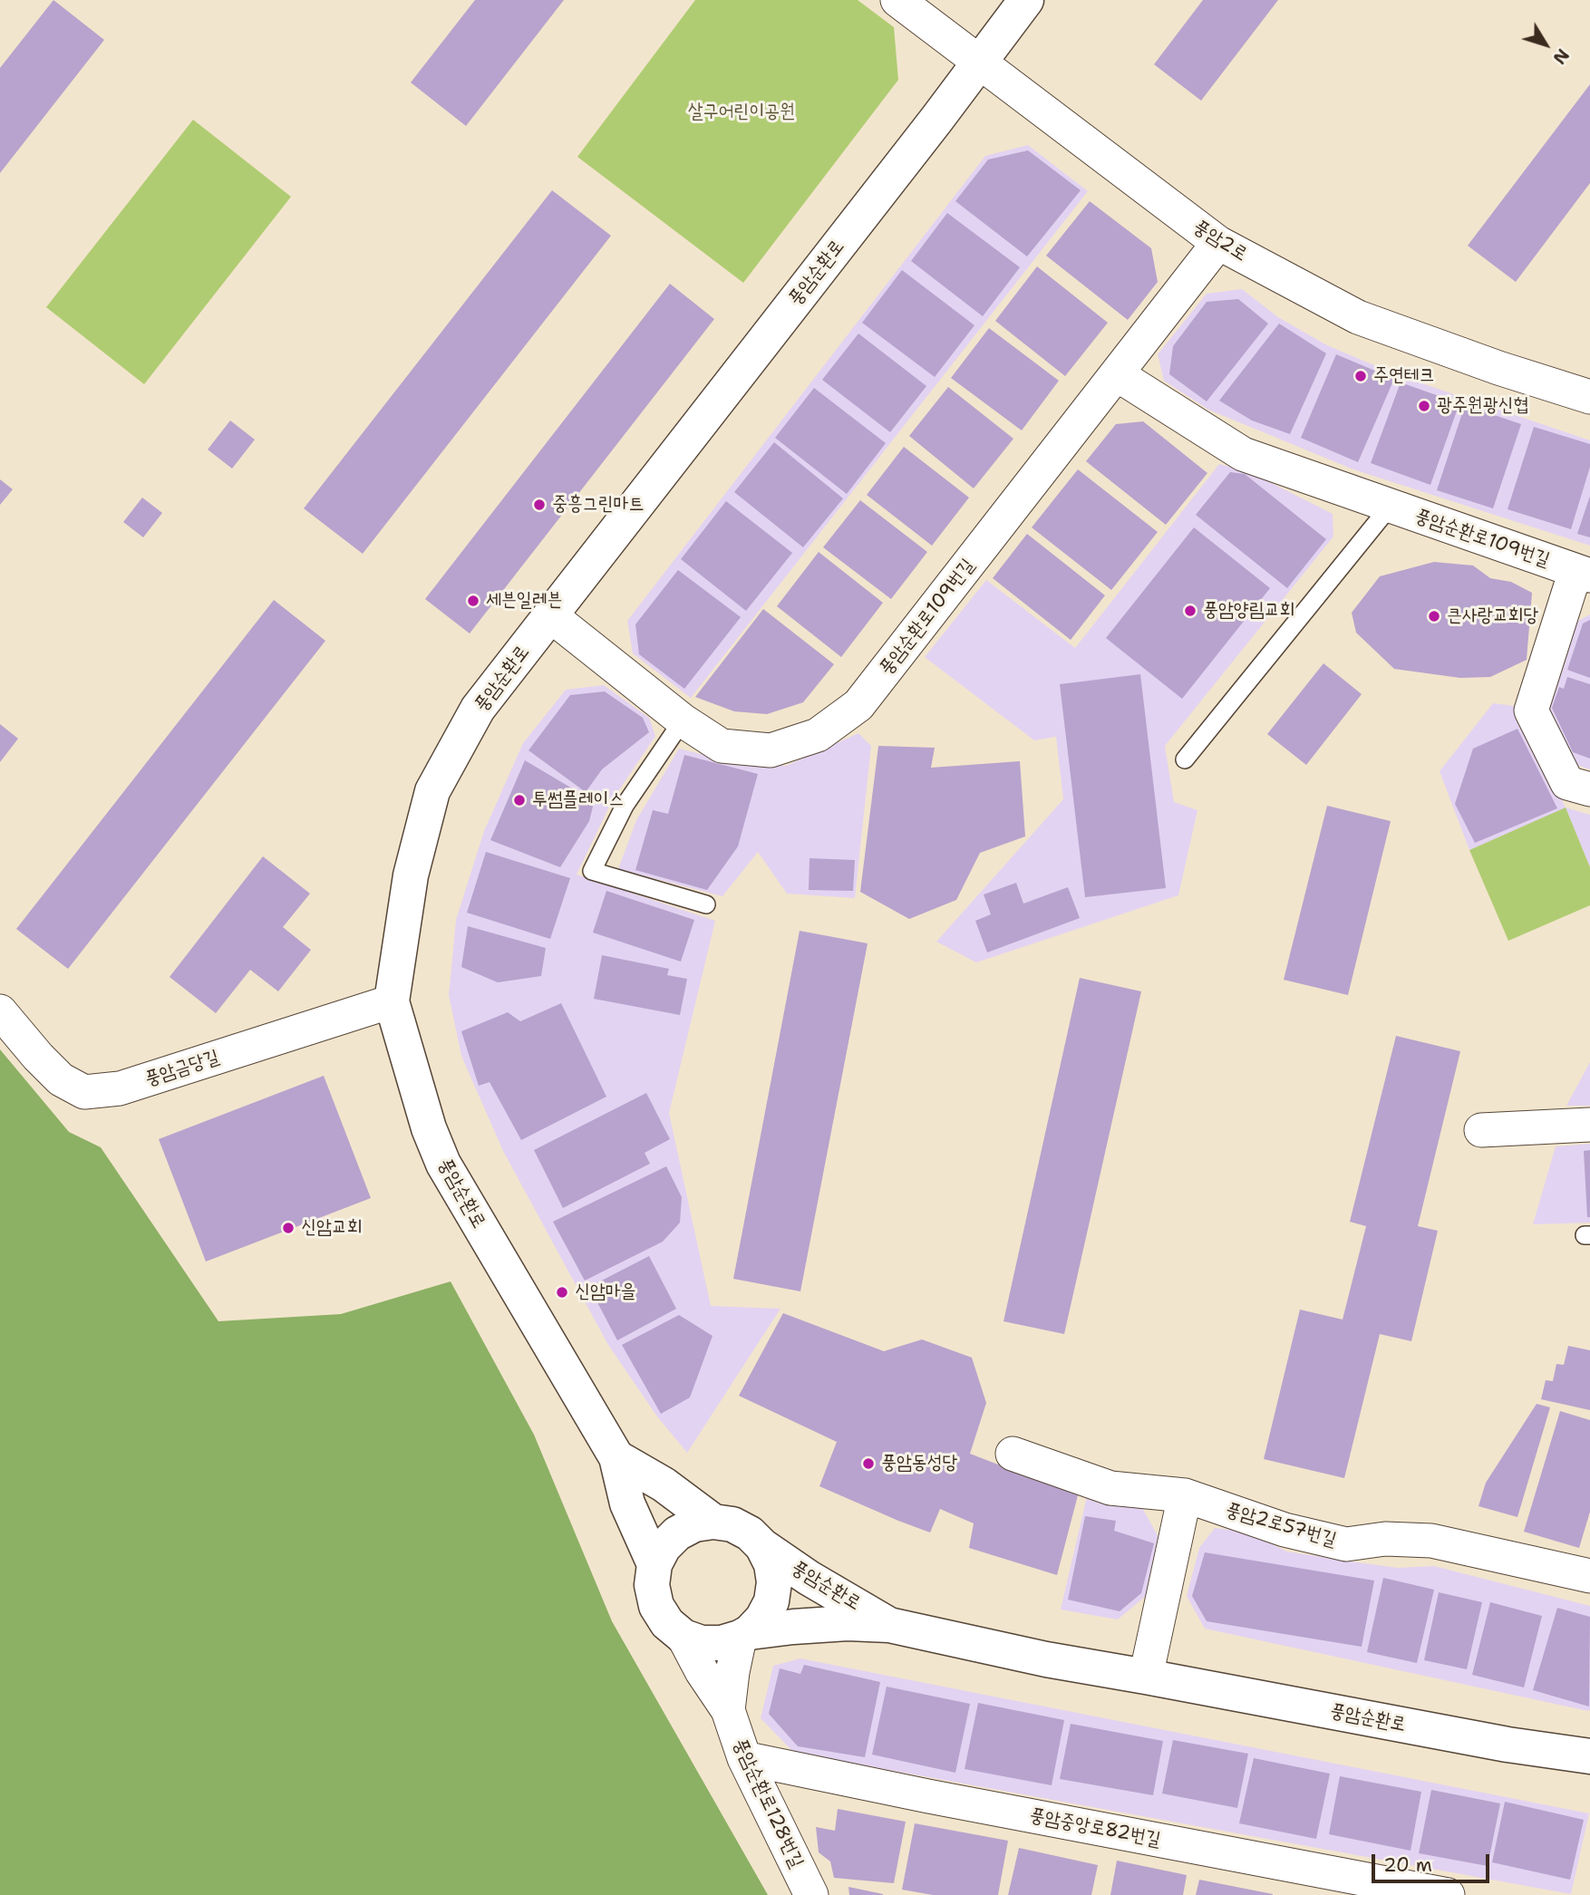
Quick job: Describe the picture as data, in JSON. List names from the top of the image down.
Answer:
{
  "streets": {
    "street": [
      "풍암2로",
      "풍암순환로",
      "풍암순환로109번길",
      "풍암금당길",
      "풍암2로57번길",
      "풍암순환로128번길",
      "풍암중앙로82번길"
    ]
  },
  "crossings": [
    ["풍암2로", "풍암순환로"],
    ["풍암2로", "풍암순환로109번길"],
    ["풍암순환로", "풍암순환로109번길"],
    ["풍암순환로", "풍암금당길"],
    ["풍암순환로", "풍암순환로128번길"],
    ["풍암순환로128번길", "풍암중앙로82번길"]
  ],
  "parks": ["살구어린이공원"],
  "places": [
    "주연테크",
    "광주원광신협",
    "중흥그린마트",
    "세븐일레븐",
    "풍암양림교회",
    "큰사랑교회당",
    "투썸플레이스",
    "신암교회",
    "신암마을",
    "풍암동성당"
  ],
  "scale_bar": "20 m",
  "north": "bottom right"
}
